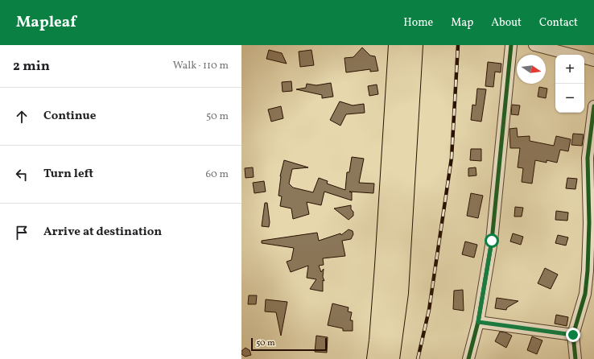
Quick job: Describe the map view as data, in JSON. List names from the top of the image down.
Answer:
{
  "scale_bar": "50 m",
  "north": "right",
  "page": {
    "header": "Mapleaf",
    "nav": [
      "Home",
      "Map",
      "About",
      "Contact"
    ],
    "heading": ["2 min", "Walk · 110 m"],
    "map_buttons": ["+", "−"],
    "list": [
      ["Continue", "50 m"],
      ["Turn left", "60 m"],
      "Arrive at destination"
    ],
    "scale": "50 m"
  }
}
